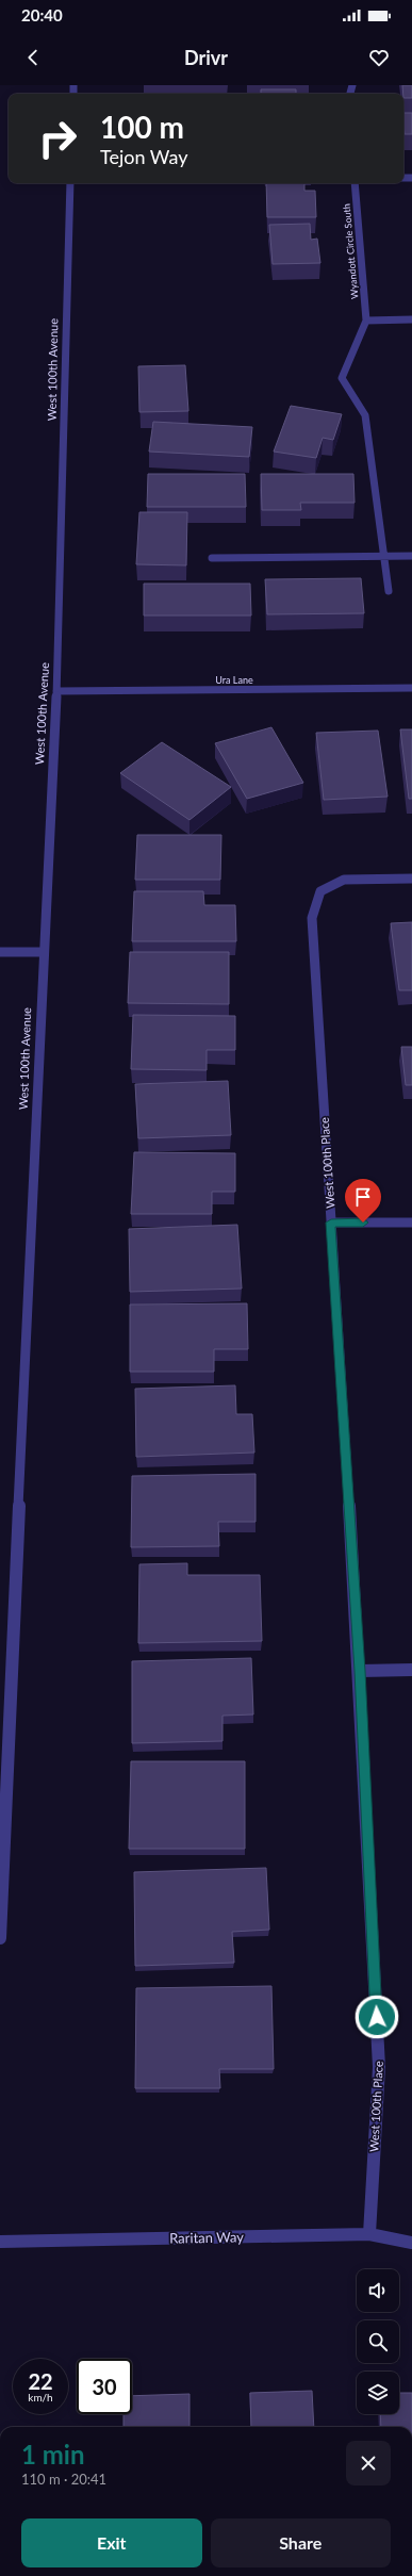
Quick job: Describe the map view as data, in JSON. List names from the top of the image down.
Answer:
{
  "streets": {
    "street": [
      "Wyandott Circle South",
      "West 100th Avenue",
      "Ura Lane",
      "West 100th Place",
      "Raritan Way"
    ]
  },
  "crossings": [
    ["West 100th Avenue", "Ura Lane"],
    ["West 100th Place", "Raritan Way"]
  ],
  "page": {
    "status": "20:40",
    "header": "Drivr",
    "turn": ["100 m", "Tejon Way"],
    "speed": "22 km/h",
    "limit": "30",
    "heading": ["1 min", "110 m · 20:41"],
    "buttons": ["Exit", "Share"]
  }
}
